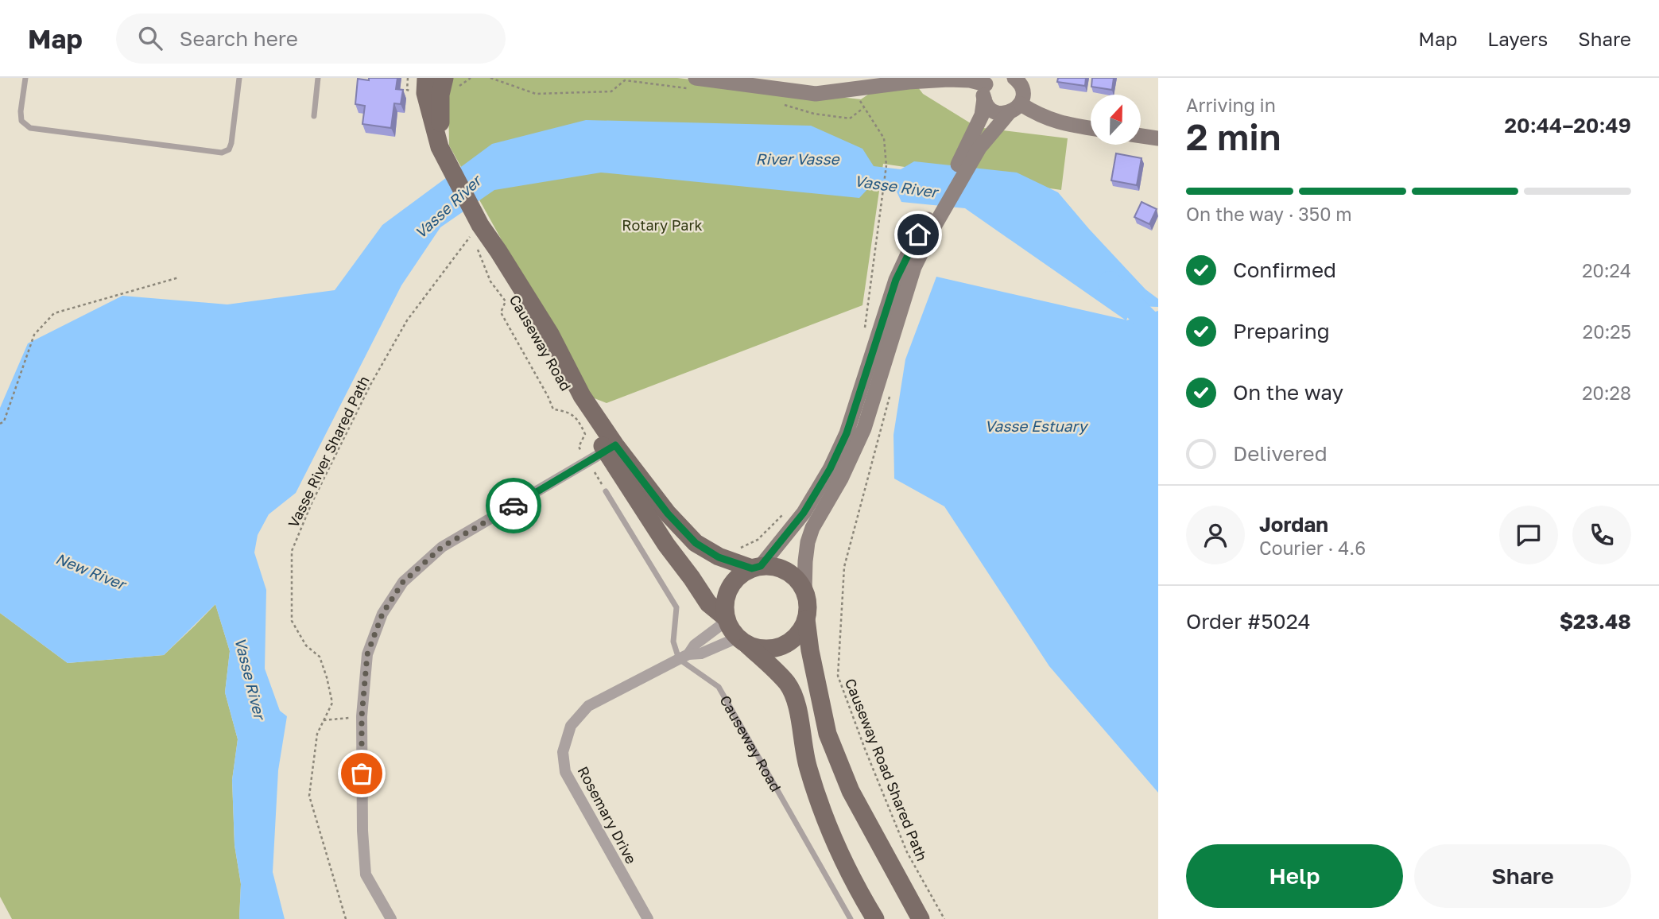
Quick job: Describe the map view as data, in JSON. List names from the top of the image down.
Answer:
{
  "streets": {
    "main road": ["Causeway Road"],
    "street": ["Rosemary Drive"],
    "path": ["Vasse River Shared Path", "Causeway Road Shared Path"]
  },
  "crossings": [
    ["Causeway Road", "Vasse River Shared Path"],
    ["Causeway Road", "Rosemary Drive"]
  ],
  "water": [
    "River Vasse",
    "Vasse River",
    "Vasse Estuary",
    "New River"
  ],
  "parks": ["Rotary Park"],
  "north": "top",
  "page": {
    "header": "Map",
    "search": "Search here",
    "nav": ["Map", "Layers", "Share"],
    "heading": ["2 min", "Arriving in", "20:44–20:49"],
    "panel": [
      "Jordan",
      "Courier · 4.6",
      "Order #5024",
      "$23.48"
    ],
    "bar": "On the way · 350 m",
    "list": [
      ["Confirmed", "20:24"],
      ["Preparing", "20:25"],
      ["On the way", "20:28"],
      "Delivered"
    ],
    "buttons": ["Help", "Share"]
  }
}
